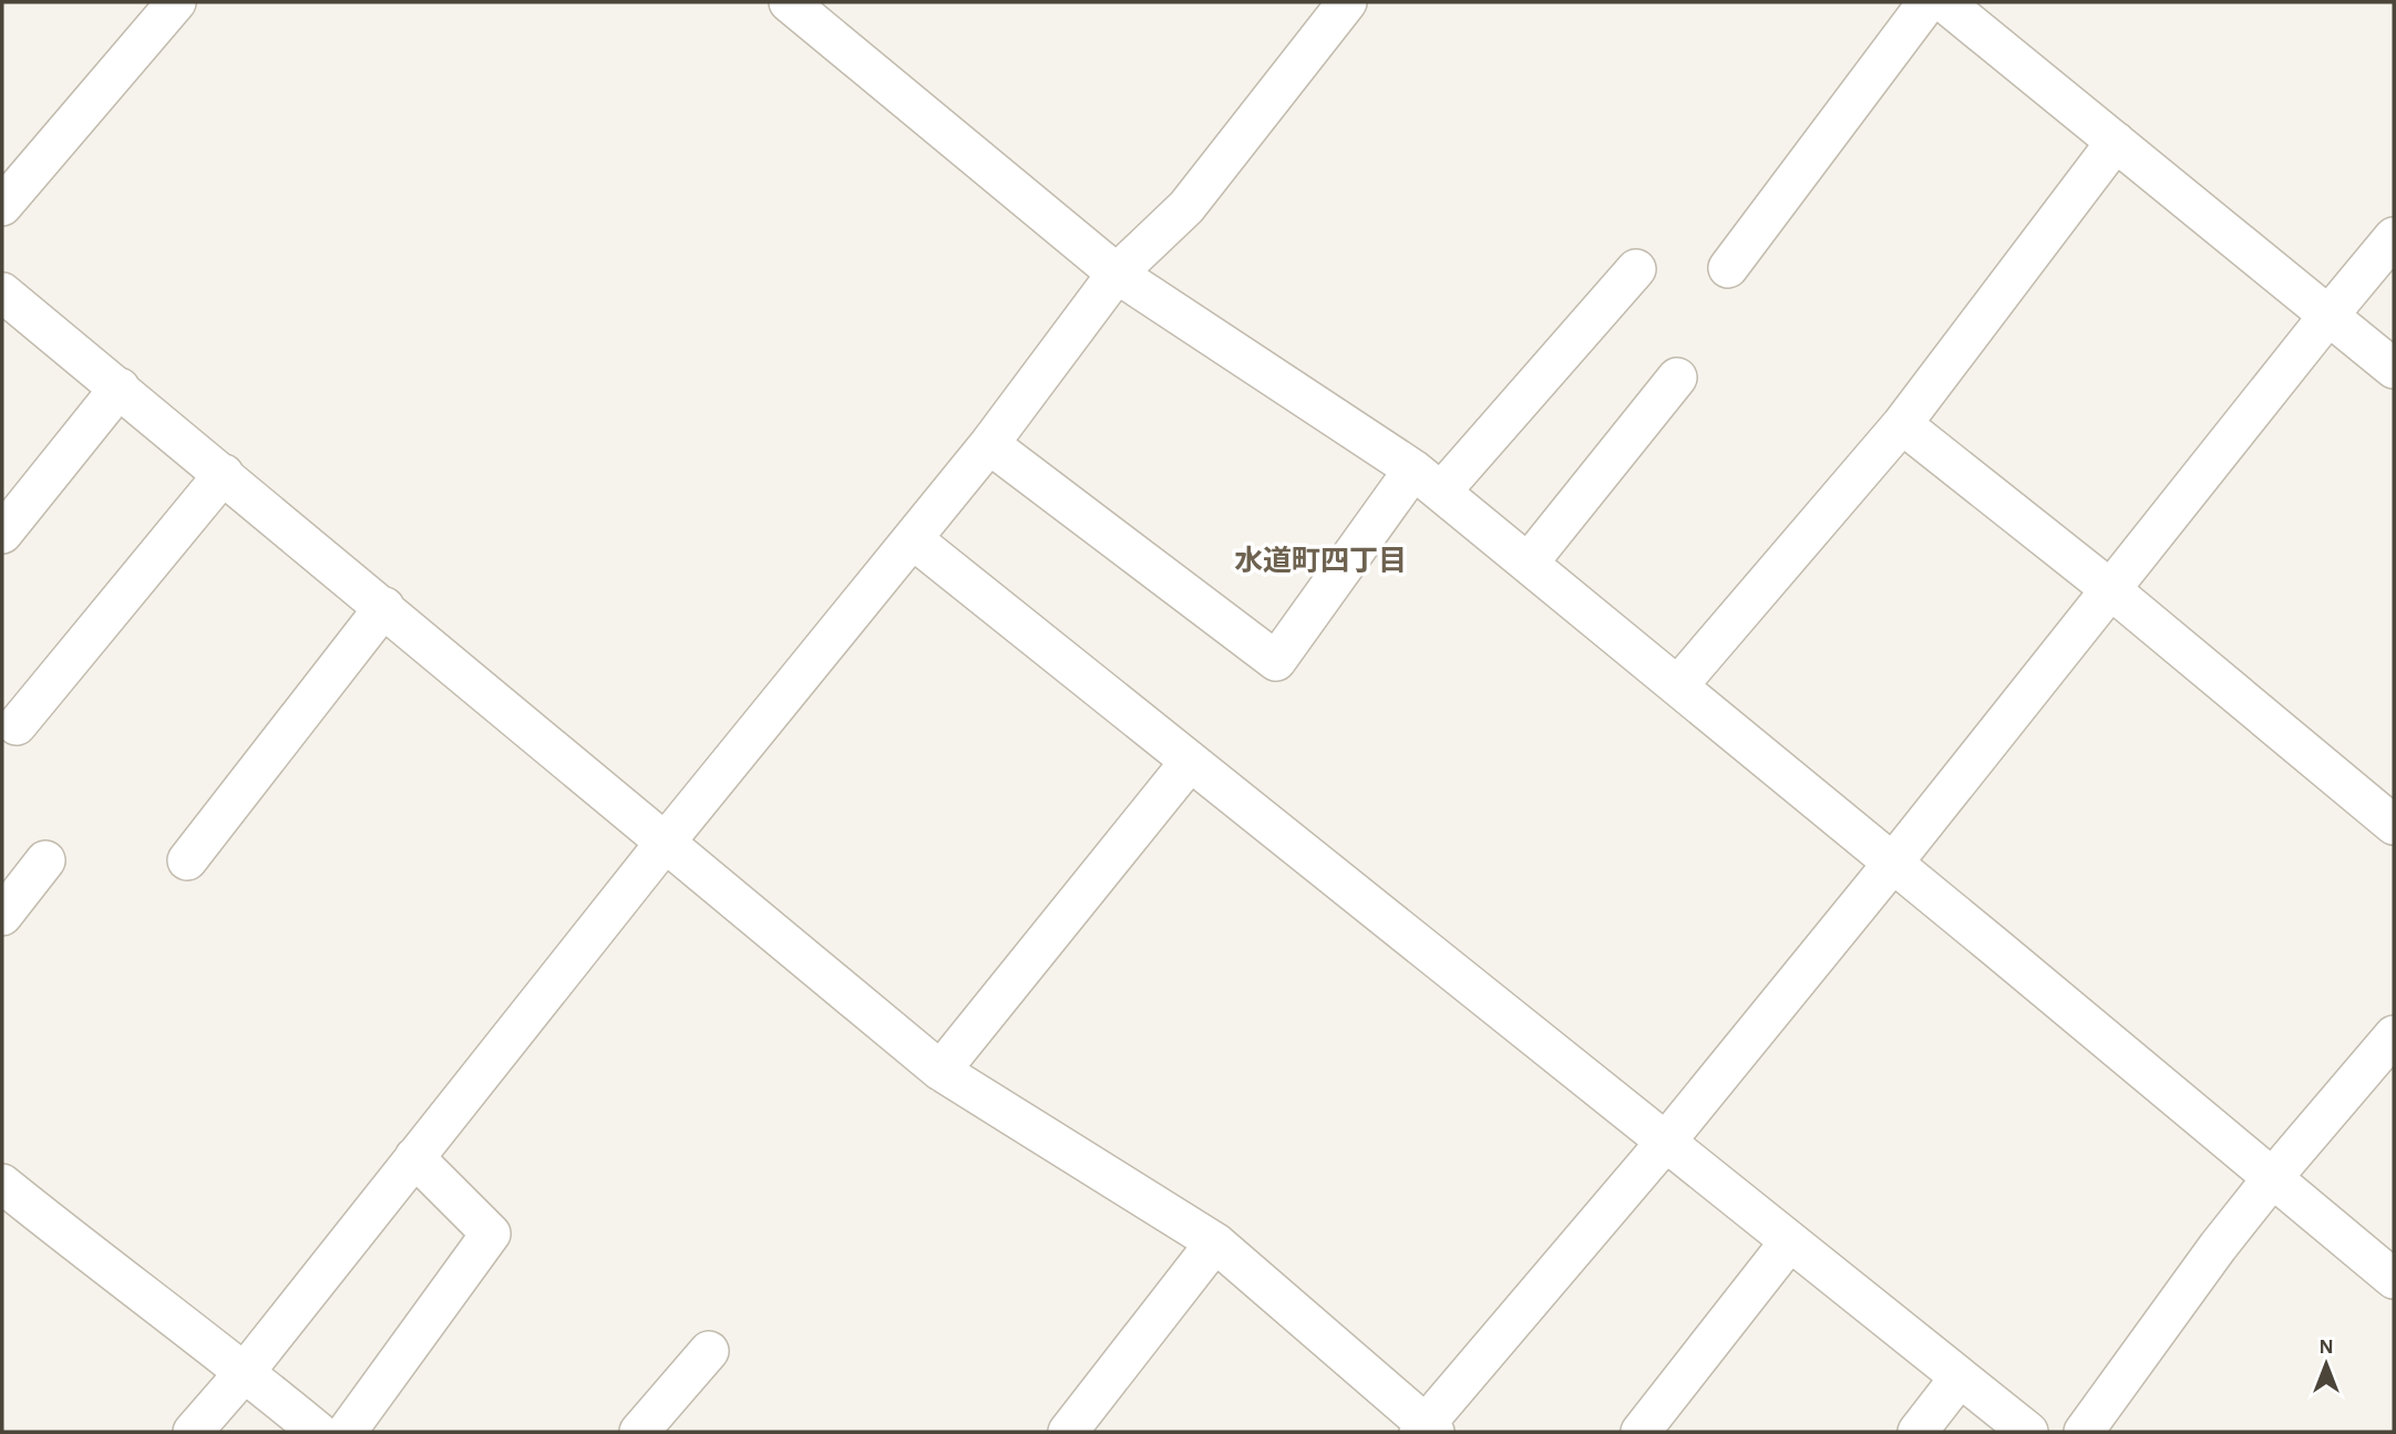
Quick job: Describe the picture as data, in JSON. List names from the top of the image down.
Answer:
{
  "districts": ["水道町四丁目"],
  "north": "top"
}
